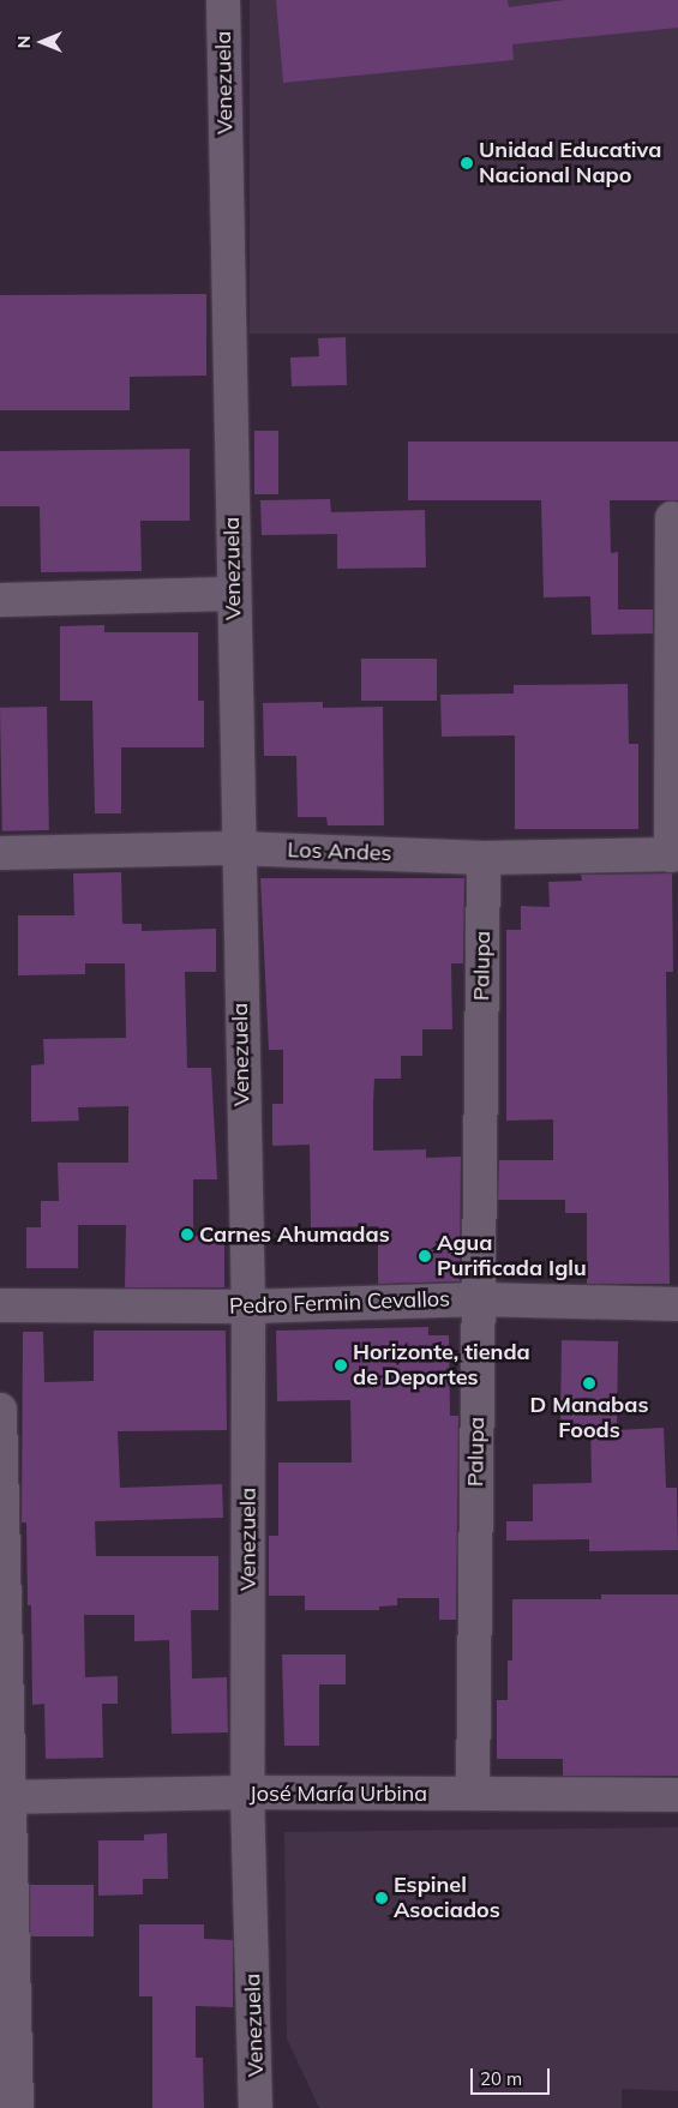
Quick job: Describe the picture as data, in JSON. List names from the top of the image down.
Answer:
{
  "streets": {
    "street": [
      "Venezuela",
      "Los Andes",
      "Palupa",
      "Pedro Fermin Cevallos",
      "José María Urbina"
    ]
  },
  "crossings": [
    ["Venezuela", "Los Andes"],
    ["Venezuela", "Pedro Fermin Cevallos"],
    ["Venezuela", "José María Urbina"],
    ["Los Andes", "Palupa"],
    ["Palupa", "Pedro Fermin Cevallos"],
    ["Palupa", "José María Urbina"]
  ],
  "places": [
    "Unidad Educativa Nacional Napo",
    "Carnes Ahumadas",
    "Agua Purificada Iglu",
    "Horizonte, tienda de Deportes",
    "D Manabas Foods",
    "Espinel Asociados"
  ],
  "scale_bar": "20 m",
  "north": "left"
}
